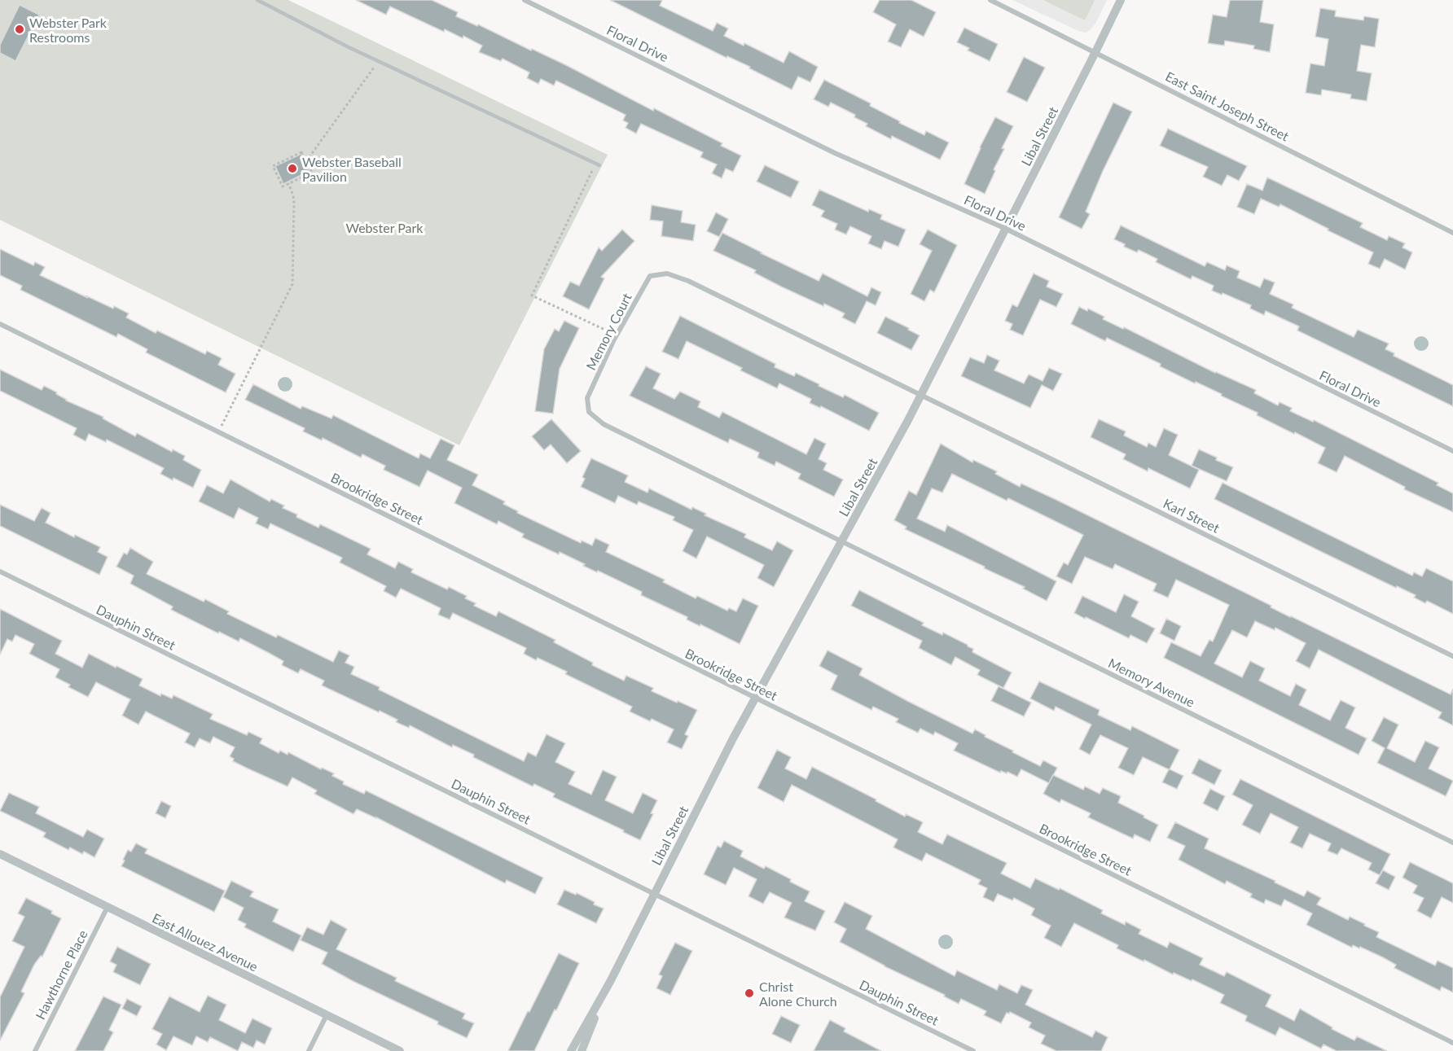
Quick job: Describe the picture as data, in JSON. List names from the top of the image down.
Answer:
{
  "streets": {
    "street": [
      "Floral Drive",
      "East Saint Joseph Street",
      "Libal Street",
      "Memory Court",
      "Brookridge Street",
      "Karl Street",
      "Dauphin Street",
      "Memory Avenue",
      "East Allouez Avenue",
      "Hawthorne Place"
    ]
  },
  "crossings": [
    ["Floral Drive", "Libal Street"],
    ["East Saint Joseph Street", "Libal Street"],
    ["Libal Street", "Memory Court"],
    ["Libal Street", "Brookridge Street"],
    ["Libal Street", "Karl Street"],
    ["Libal Street", "Dauphin Street"],
    ["Libal Street", "Memory Avenue"],
    ["Memory Court", "Karl Street"],
    ["Memory Court", "Memory Avenue"],
    ["East Allouez Avenue", "Hawthorne Place"]
  ],
  "parks": ["Webster Park"],
  "places": ["Webster Park Restrooms", "Webster Baseball Pavilion", "Christ Alone Church"]
}
